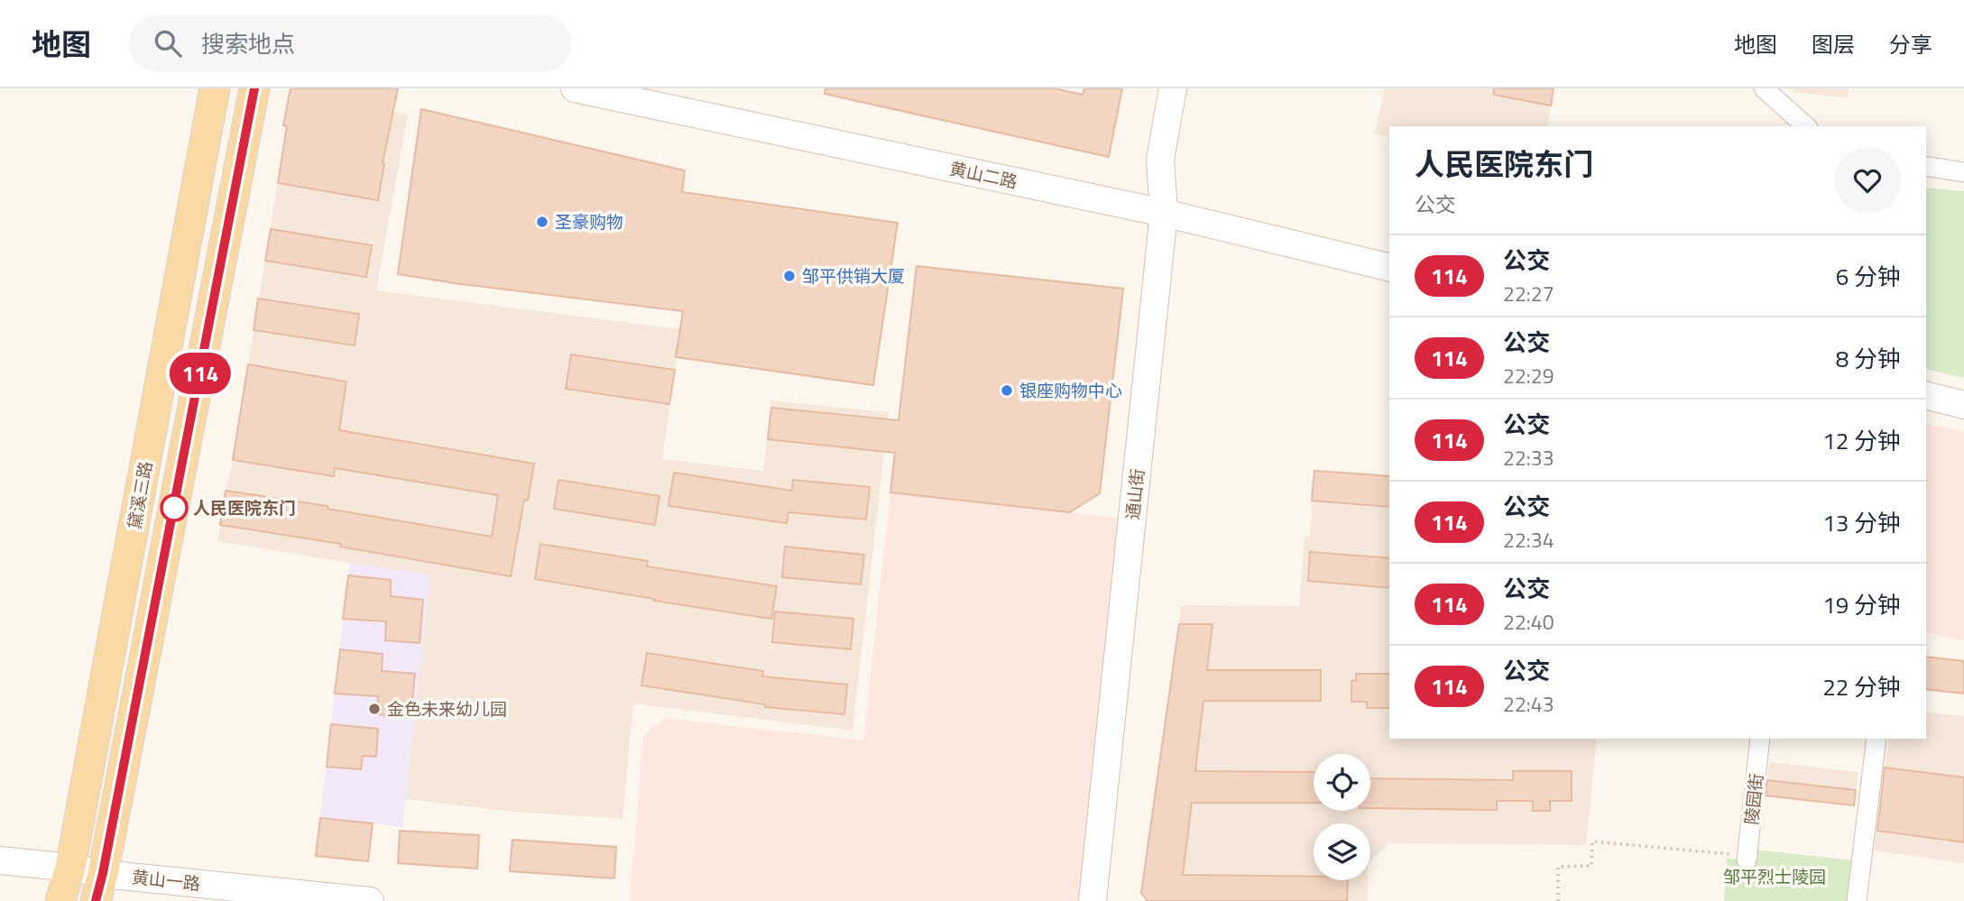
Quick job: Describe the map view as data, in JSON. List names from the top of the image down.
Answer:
{
  "streets": {
    "main road": ["黛溪三路"],
    "street": [
      "黄山二路",
      "通山街",
      "陵园街",
      "黄山一路"
    ]
  },
  "crossings": [
    ["黄山二路", "通山街"],
    ["黛溪三路", "黄山一路"]
  ],
  "parks": ["邹平烈士陵园"],
  "places": [
    "圣豪购物",
    "邹平供销大厦",
    "银座购物中心",
    "人民医院东门",
    "金色未来幼儿园"
  ],
  "lines": ["bus line 114"],
  "page": {
    "header": "地图",
    "search": "搜索地点",
    "nav": ["地图", "图层", "分享"],
    "on_map": "114",
    "heading": ["人民医院东门", "公交"],
    "list": [
      {
        "mark": "114",
        "name": "公交",
        "note": "22:27",
        "value": "6 分钟"
      },
      {
        "mark": "114",
        "name": "公交",
        "note": "22:29",
        "value": "8 分钟"
      },
      {
        "mark": "114",
        "name": "公交",
        "note": "22:33",
        "value": "12 分钟"
      },
      {
        "mark": "114",
        "name": "公交",
        "note": "22:34",
        "value": "13 分钟"
      },
      {
        "mark": "114",
        "name": "公交",
        "note": "22:40",
        "value": "19 分钟"
      },
      {
        "mark": "114",
        "name": "公交",
        "note": "22:43",
        "value": "22 分钟"
      }
    ]
  }
}
